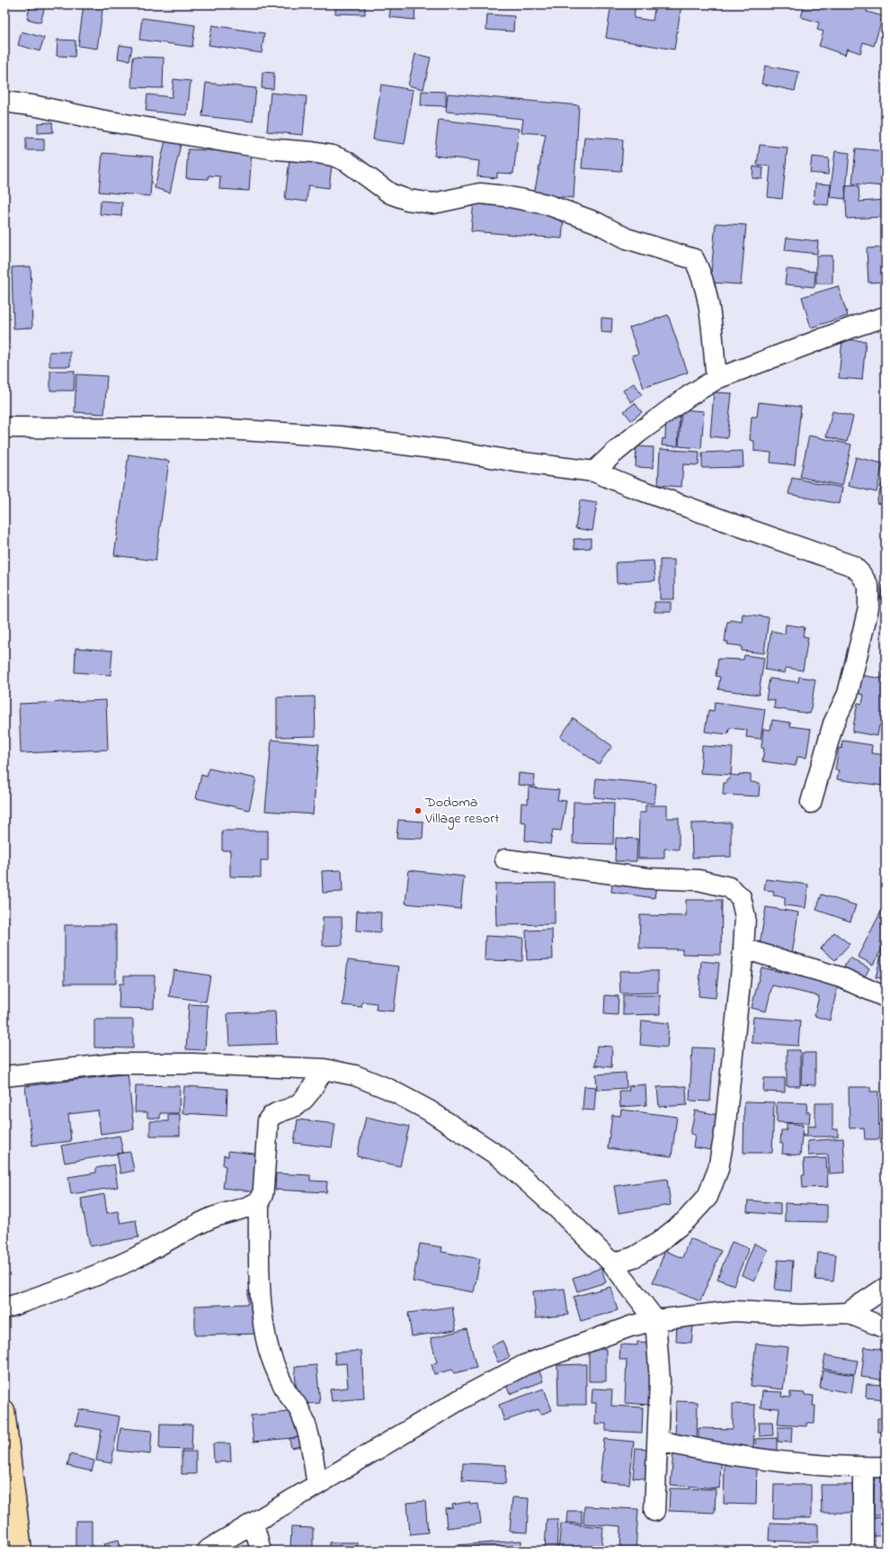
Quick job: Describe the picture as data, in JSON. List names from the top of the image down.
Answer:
{
  "places": ["Dodoma Village resort"]
}
